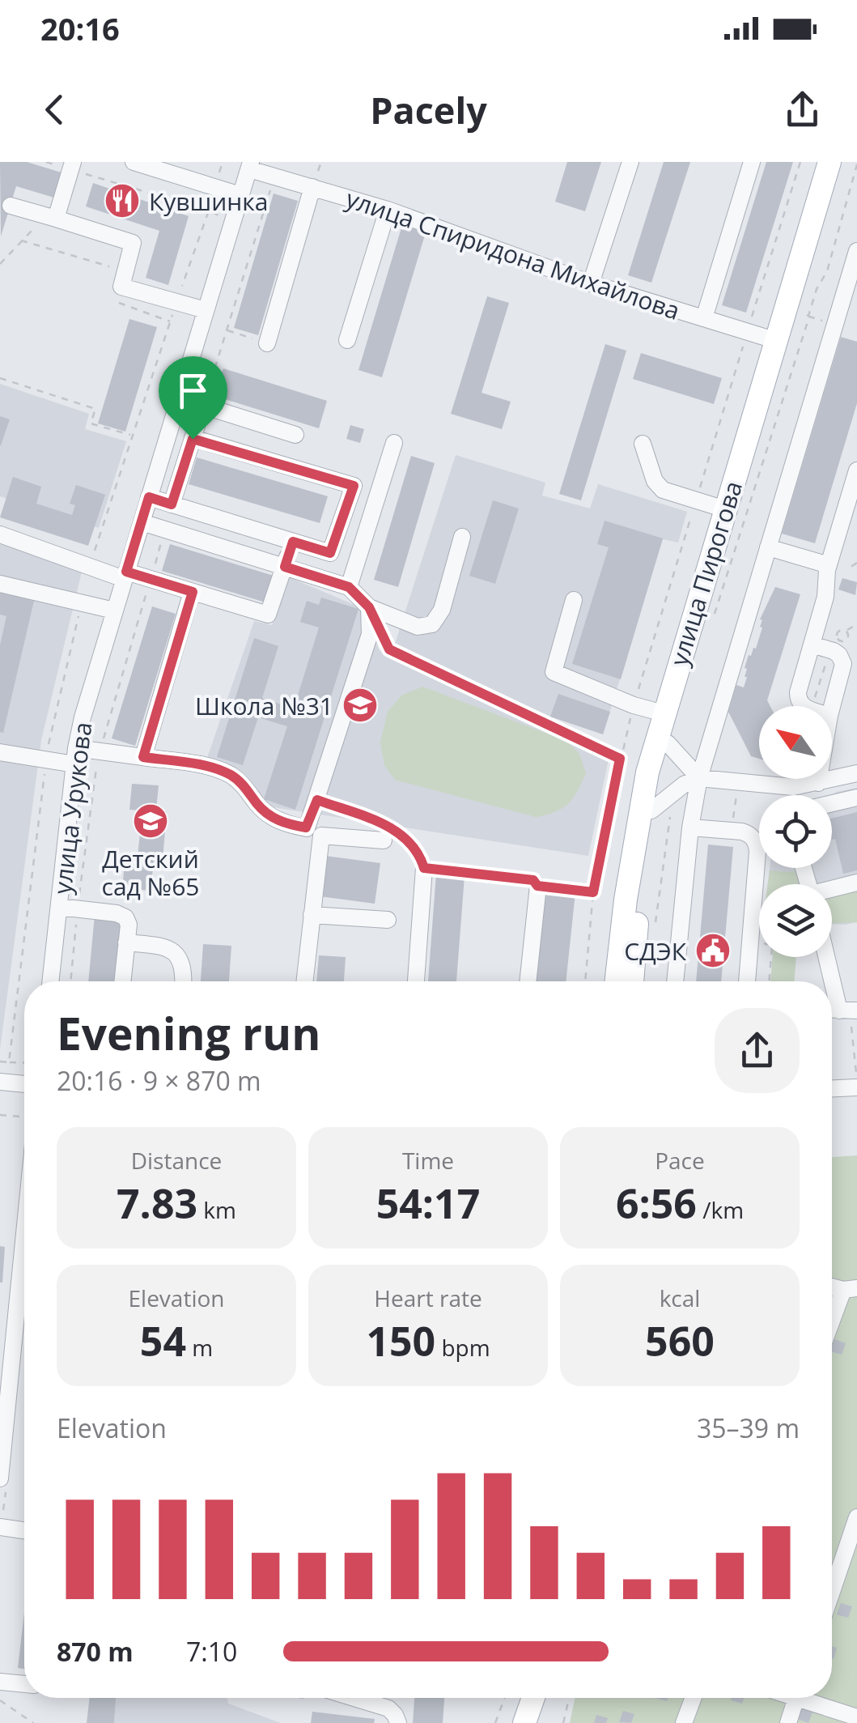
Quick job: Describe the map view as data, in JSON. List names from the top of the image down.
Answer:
{
  "streets": {
    "main road": ["улица Пирогова"],
    "street": ["улица Спиридона Михайлова", "улица Урукова"]
  },
  "crossings": [
    ["улица Спиридона Михайлова", "улица Пирогова"],
    ["улица Спиридона Михайлова", "улица Урукова"]
  ],
  "places": {
    "restaurant": ["Кувшинка"],
    "school or university": ["Школа №31", "Детский сад №65"],
    "public building": ["СДЭК"]
  },
  "north": "top left",
  "page": {
    "status": "20:16",
    "header": "Pacely",
    "heading": ["Evening run", "20:16 · 9 × 870 m"],
    "stats": [
      ["Distance", "7.83 km"],
      ["Time", "54:17"],
      ["Pace", "6:56 /km"],
      ["Elevation", "54 m"],
      ["Heart rate", "150 bpm"],
      ["kcal", "560"]
    ],
    "chart": ["Elevation", "35–39 m"],
    "list": [
      {
        "name": "870 m",
        "note": "7:10"
      }
    ]
  }
}
